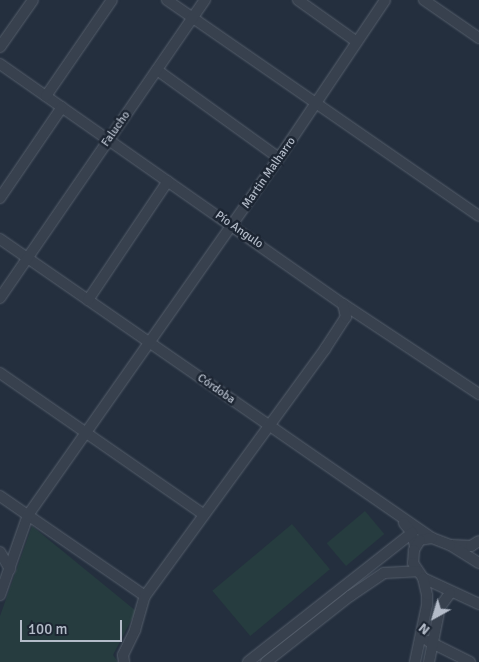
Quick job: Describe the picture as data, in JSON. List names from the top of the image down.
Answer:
{
  "streets": {
    "street": [
      "Falucho",
      "Martin Malharro",
      "Pío Angulo",
      "Córdoba"
    ]
  },
  "crossings": [
    ["Falucho", "Pío Angulo"],
    ["Falucho", "Córdoba"],
    ["Martin Malharro", "Pío Angulo"],
    ["Martin Malharro", "Córdoba"]
  ],
  "scale_bar": "100 m",
  "north": "bottom left"
}
